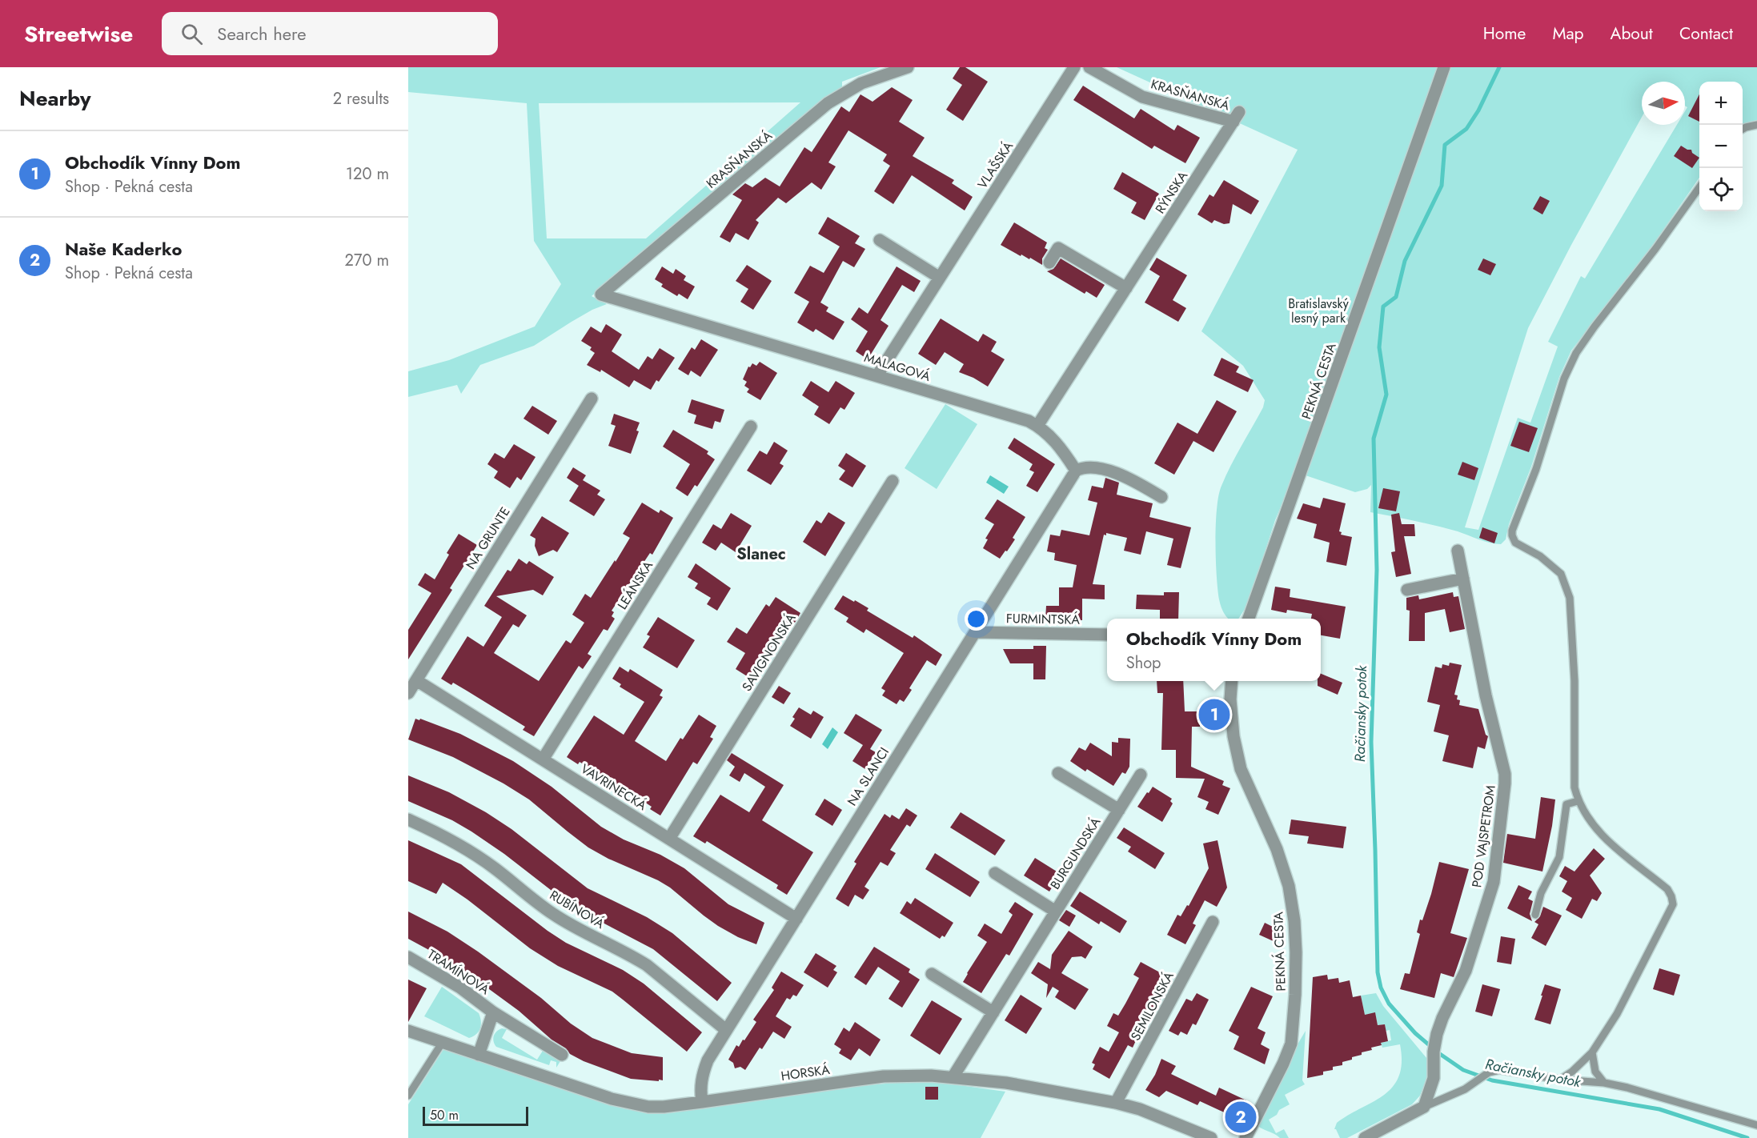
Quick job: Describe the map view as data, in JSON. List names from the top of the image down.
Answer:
{
  "streets": {
    "street": [
      "KRASŇANSKÁ",
      "VLAŠSKÁ",
      "RÝNSKA",
      "MALAGOVÁ",
      "PEKNÁ CESTA",
      "NA GRUNTE",
      "LEÁNSKA",
      "FURMINTSKÁ",
      "SAVIGNONSKÁ",
      "NA SLANCI",
      "VAVRINECKÁ",
      "POD VAJSPETROM",
      "BURGUNDSKÁ",
      "RUBÍNOVÁ",
      "TRAMÍNOVÁ",
      "SEMILONSKÁ",
      "HORSKÁ"
    ]
  },
  "crossings": [
    ["KRASŇANSKÁ", "RÝNSKA"],
    ["KRASŇANSKÁ", "MALAGOVÁ"],
    ["VLAŠSKÁ", "MALAGOVÁ"],
    ["RÝNSKA", "MALAGOVÁ"],
    ["MALAGOVÁ", "NA SLANCI"],
    ["NA GRUNTE", "VAVRINECKÁ"],
    ["LEÁNSKA", "VAVRINECKÁ"],
    ["FURMINTSKÁ", "NA SLANCI"],
    ["SAVIGNONSKÁ", "VAVRINECKÁ"],
    ["NA SLANCI", "VAVRINECKÁ"],
    ["NA SLANCI", "RUBÍNOVÁ"],
    ["NA SLANCI", "HORSKÁ"],
    ["BURGUNDSKÁ", "HORSKÁ"],
    ["TRAMÍNOVÁ", "HORSKÁ"],
    ["SEMILONSKÁ", "HORSKÁ"]
  ],
  "districts": ["Slanec"],
  "water": ["Račiansky potok"],
  "parks": ["Bratislavský lesný park"],
  "scale_bar": "50 m",
  "north": "right",
  "page": {
    "header": "Streetwise",
    "search": "Search here",
    "nav": [
      "Home",
      "Map",
      "About",
      "Contact"
    ],
    "heading": ["Nearby", "2 results"],
    "map_buttons": ["+", "−"],
    "list": [
      {
        "mark": "1",
        "name": "Obchodík Vínny Dom",
        "note": "Shop · Pekná cesta",
        "value": "120 m"
      },
      {
        "mark": "2",
        "name": "Naše Kaderko",
        "note": "Shop · Pekná cesta",
        "value": "270 m"
      }
    ],
    "popup": ["Obchodík Vínny Dom", "Shop"],
    "pins": ["1", "2"],
    "scale": "50 m"
  }
}
